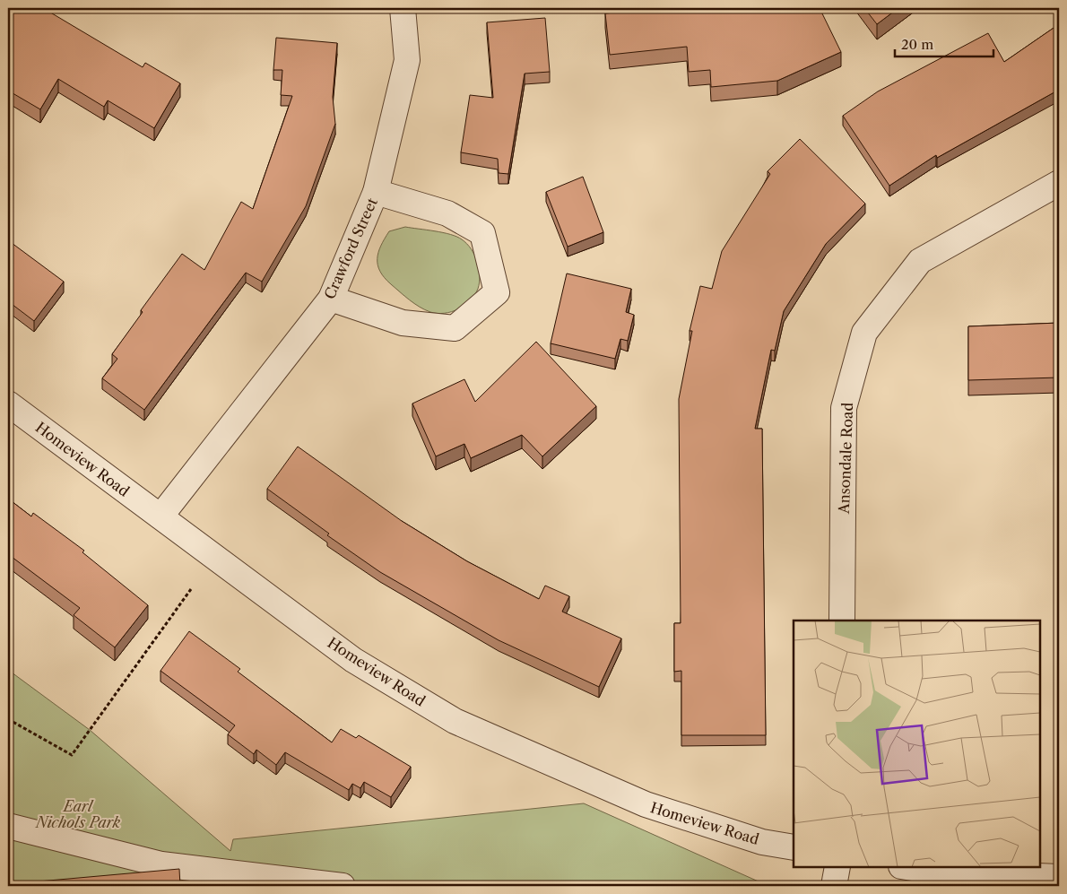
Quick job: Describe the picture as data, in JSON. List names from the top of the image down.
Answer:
{
  "streets": {
    "street": ["Crawford Street", "Ansondale Road", "Homeview Road"]
  },
  "crossings": [
    ["Crawford Street", "Homeview Road"]
  ],
  "parks": ["Earl Nichols Park"],
  "scale_bar": "20 m"
}
